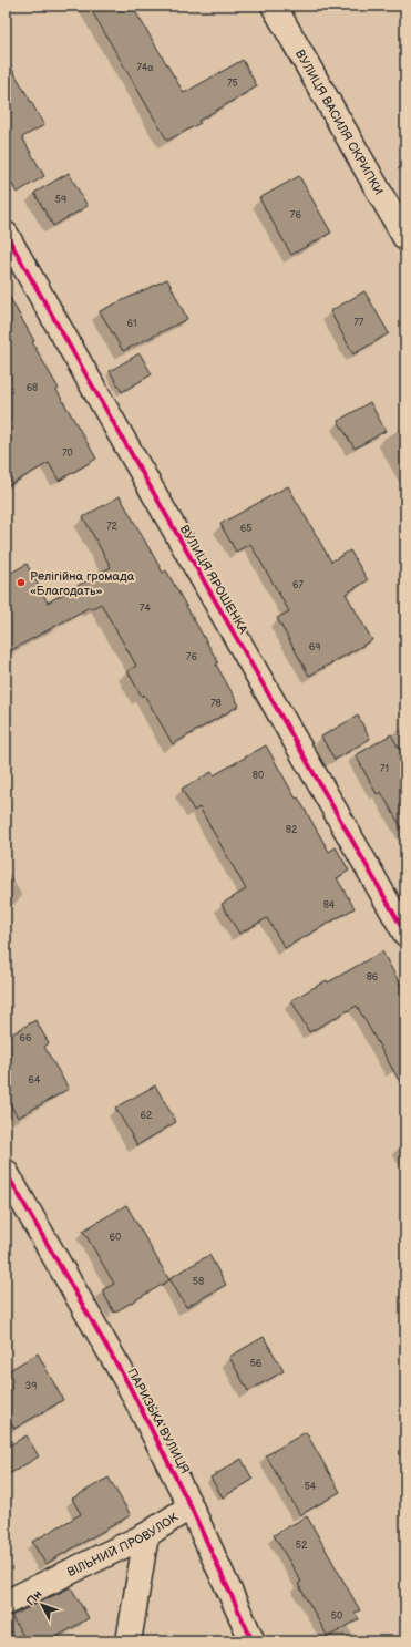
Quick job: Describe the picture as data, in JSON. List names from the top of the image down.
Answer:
{
  "streets": {
    "street": [
      "ВУЛИЦЯ ВАСИЛЯ СКРИПКИ",
      "ВУЛИЦЯ ЯРОШЕНКА",
      "ПАРИЗЬКА ВУЛИЦЯ",
      "ВІЛЬНИЙ ПРОВУЛОК"
    ]
  },
  "crossings": [
    ["ПАРИЗЬКА ВУЛИЦЯ", "ВІЛЬНИЙ ПРОВУЛОК"]
  ],
  "places": ["Релігійна громада «Благодать»"],
  "house_numbers": [
    "74а",
    "75",
    "59",
    "76",
    "77",
    "61",
    "68",
    "70",
    "72",
    "65",
    "67",
    "74",
    "69",
    "76",
    "78",
    "71",
    "80",
    "82",
    "84",
    "86",
    "66",
    "64",
    "62",
    "60",
    "58",
    "56",
    "39",
    "54",
    "52",
    "50"
  ],
  "north": "top left"
}
